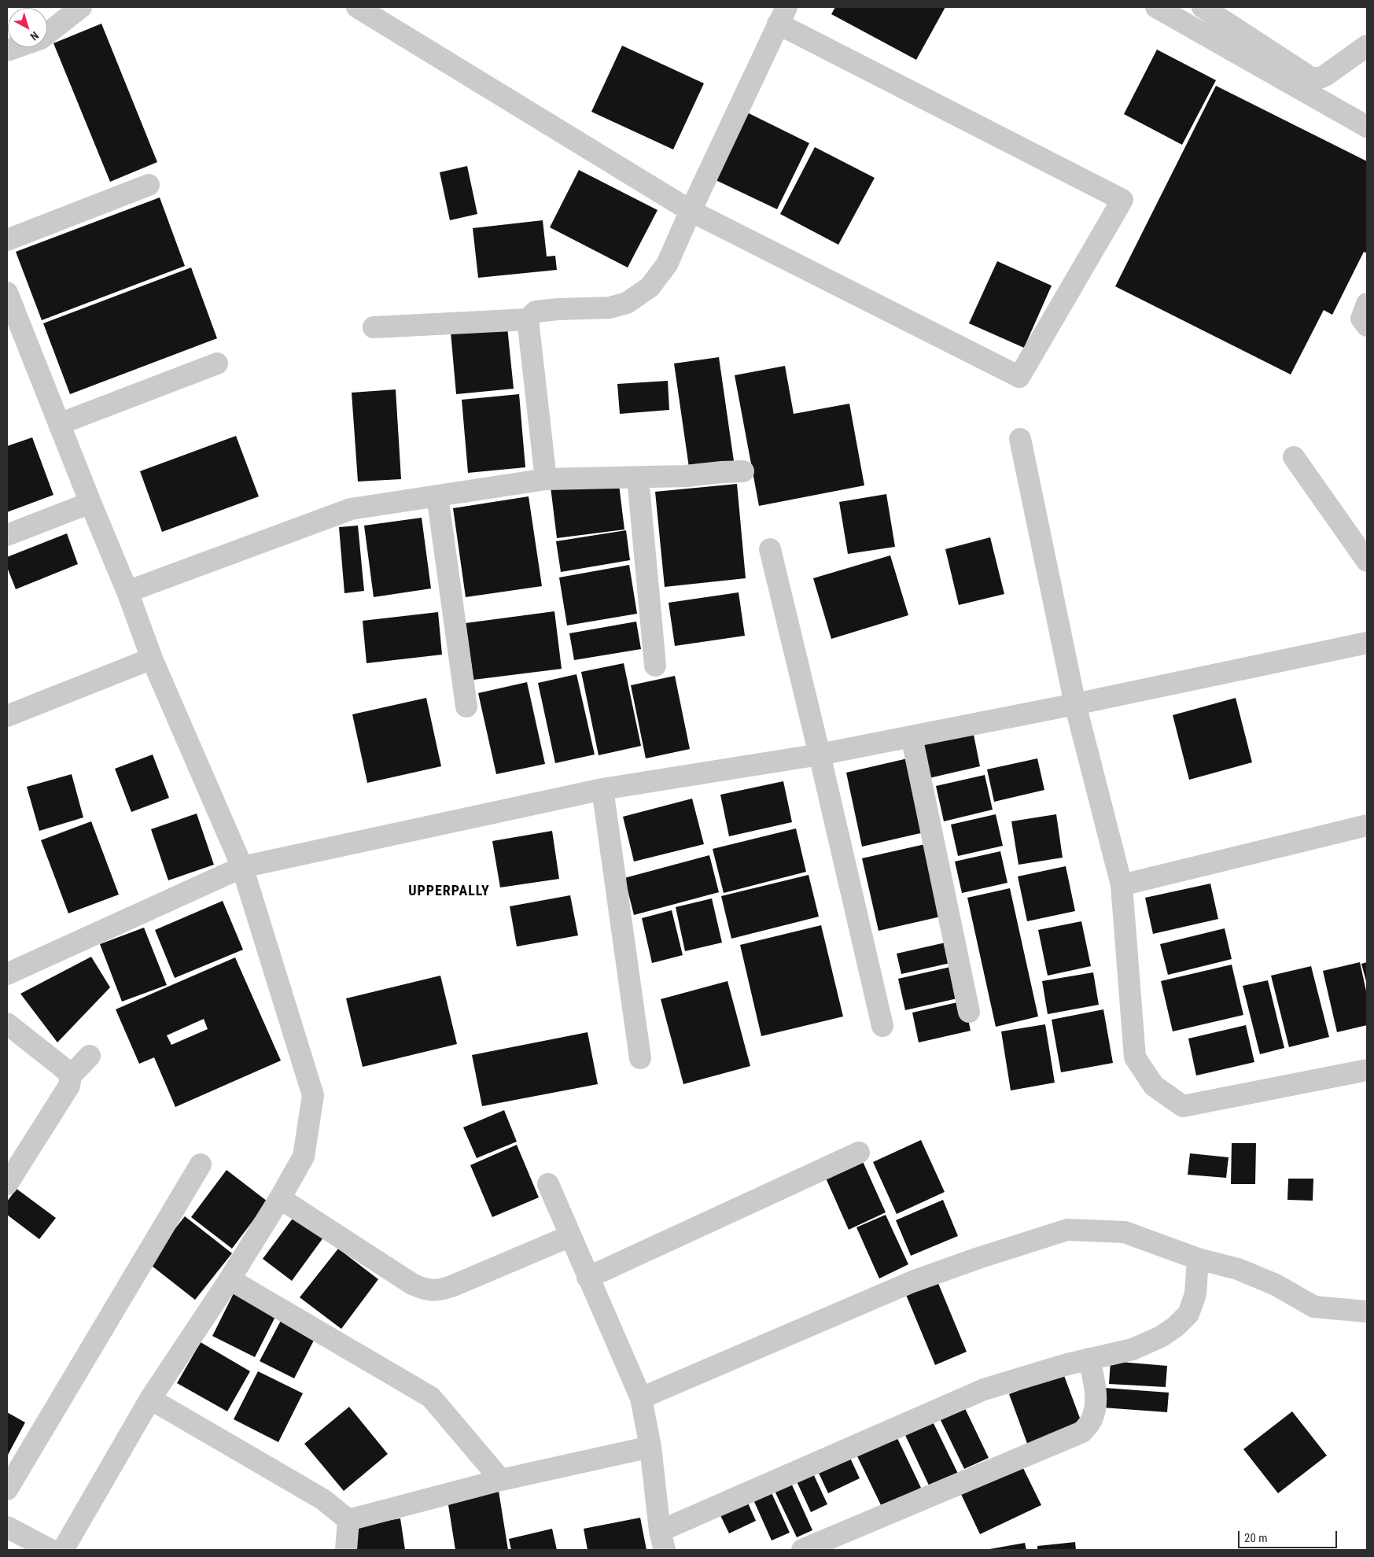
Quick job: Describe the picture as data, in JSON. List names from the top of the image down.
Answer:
{
  "districts": ["UPPERPALLY"],
  "scale_bar": "20 m",
  "north": "bottom right"
}
